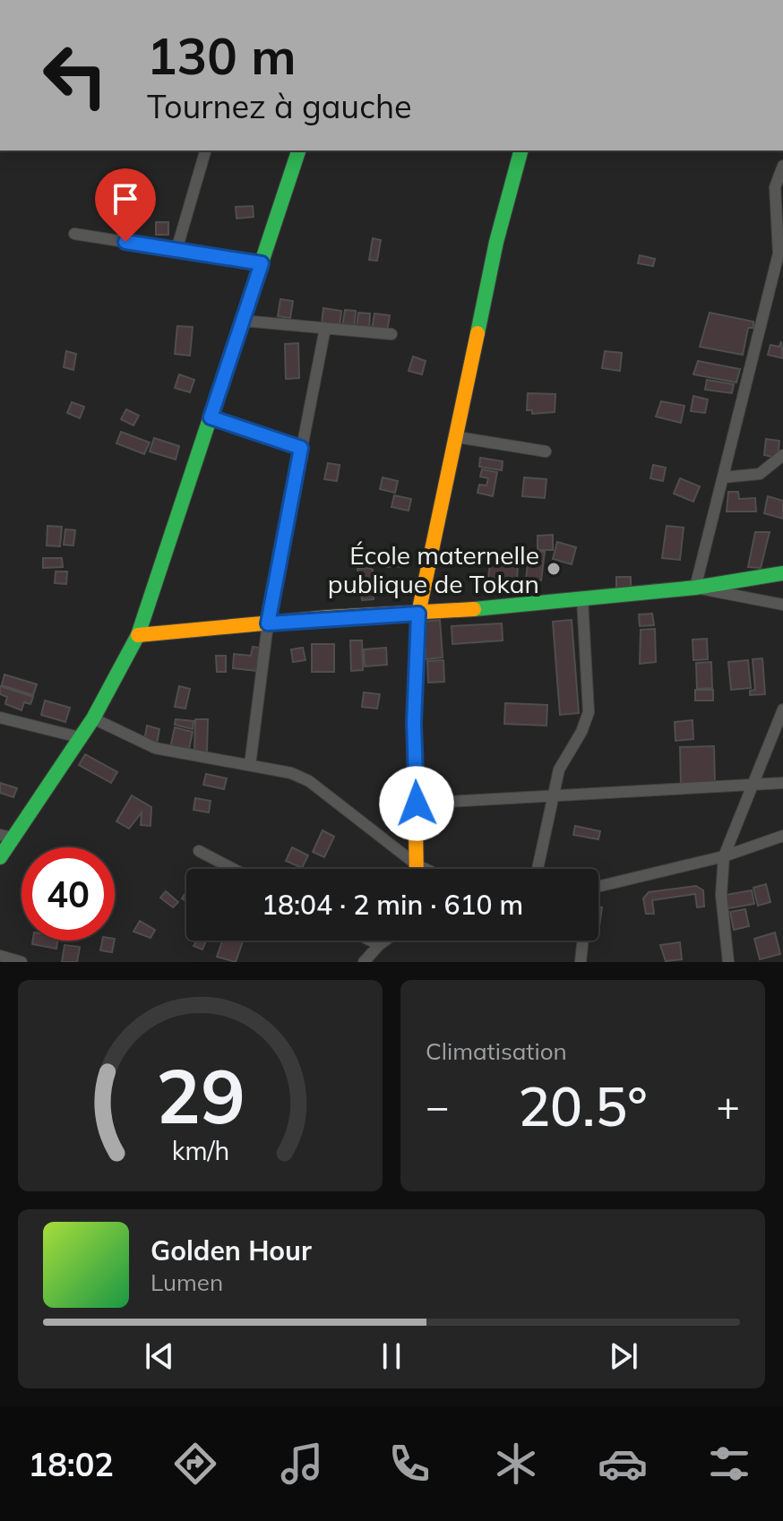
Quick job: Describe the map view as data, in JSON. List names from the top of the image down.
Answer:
{
  "places": ["École maternelle publique de Tokan"],
  "page": {
    "turn": ["130 m", "Tournez à gauche"],
    "limit": "40",
    "trip": "18:04 · 2 min · 610 m",
    "tile": "Climatisation",
    "heat": ["−", "20.5°", "+"],
    "song": ["Golden Hour", "Lumen"],
    "tabs": "18:02",
    "gauge": ["29", "km/h"]
  }
}
